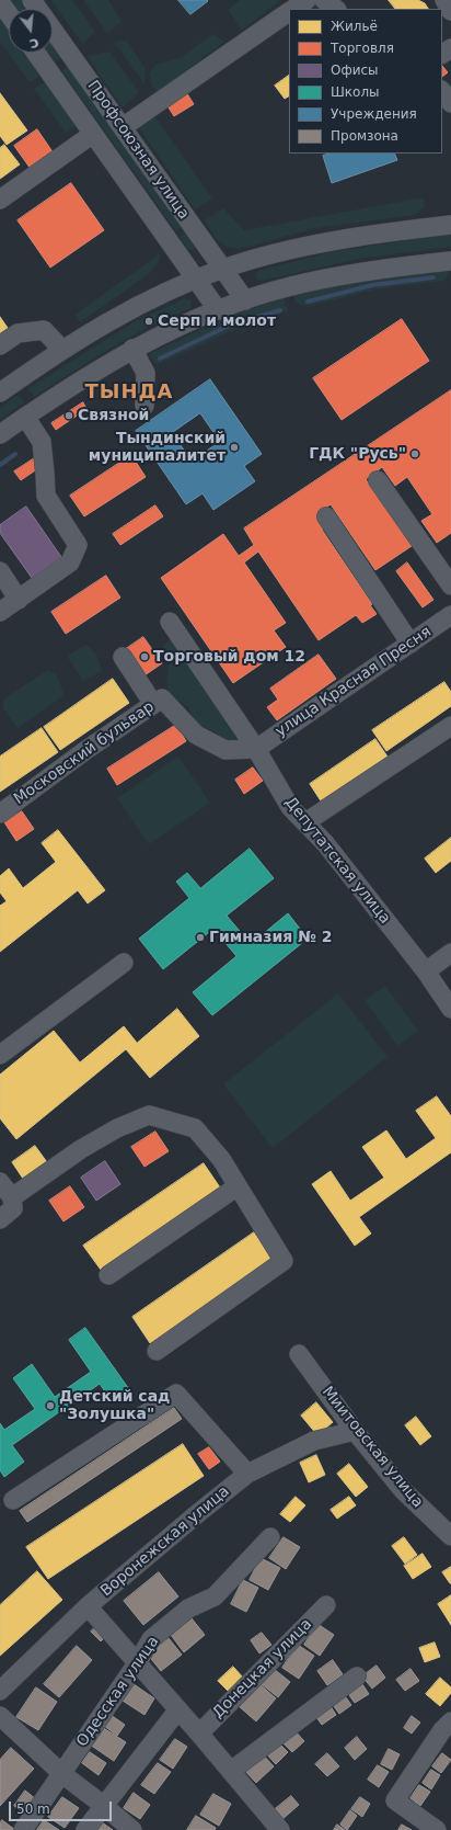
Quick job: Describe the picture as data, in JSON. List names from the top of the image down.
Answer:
{
  "streets": {
    "street": [
      "Профсоюзная улица",
      "улица Красная Пресня",
      "Московский бульвар",
      "Депутатская улица",
      "Миитовская улица",
      "Воронежская улица",
      "Донецкая улица",
      "Одесская улица"
    ]
  },
  "crossings": [
    ["улица Красная Пресня", "Московский бульвар"],
    ["улица Красная Пресня", "Депутатская улица"],
    ["Московский бульвар", "Депутатская улица"],
    ["Миитовская улица", "Воронежская улица"]
  ],
  "districts": ["ТЫНДА"],
  "places": [
    "Серп и молот",
    "Связной",
    "Тындинский муниципалитет",
    "ГДК \"Русь\"",
    "Торговый дом 12",
    "Гимназия № 2",
    "Детский сад \"Золушка\""
  ],
  "legend": [
    "Жильё",
    "Торговля",
    "Офисы",
    "Школы",
    "Учреждения",
    "Промзона"
  ],
  "scale_bar": "50 m",
  "north": "bottom"
}
